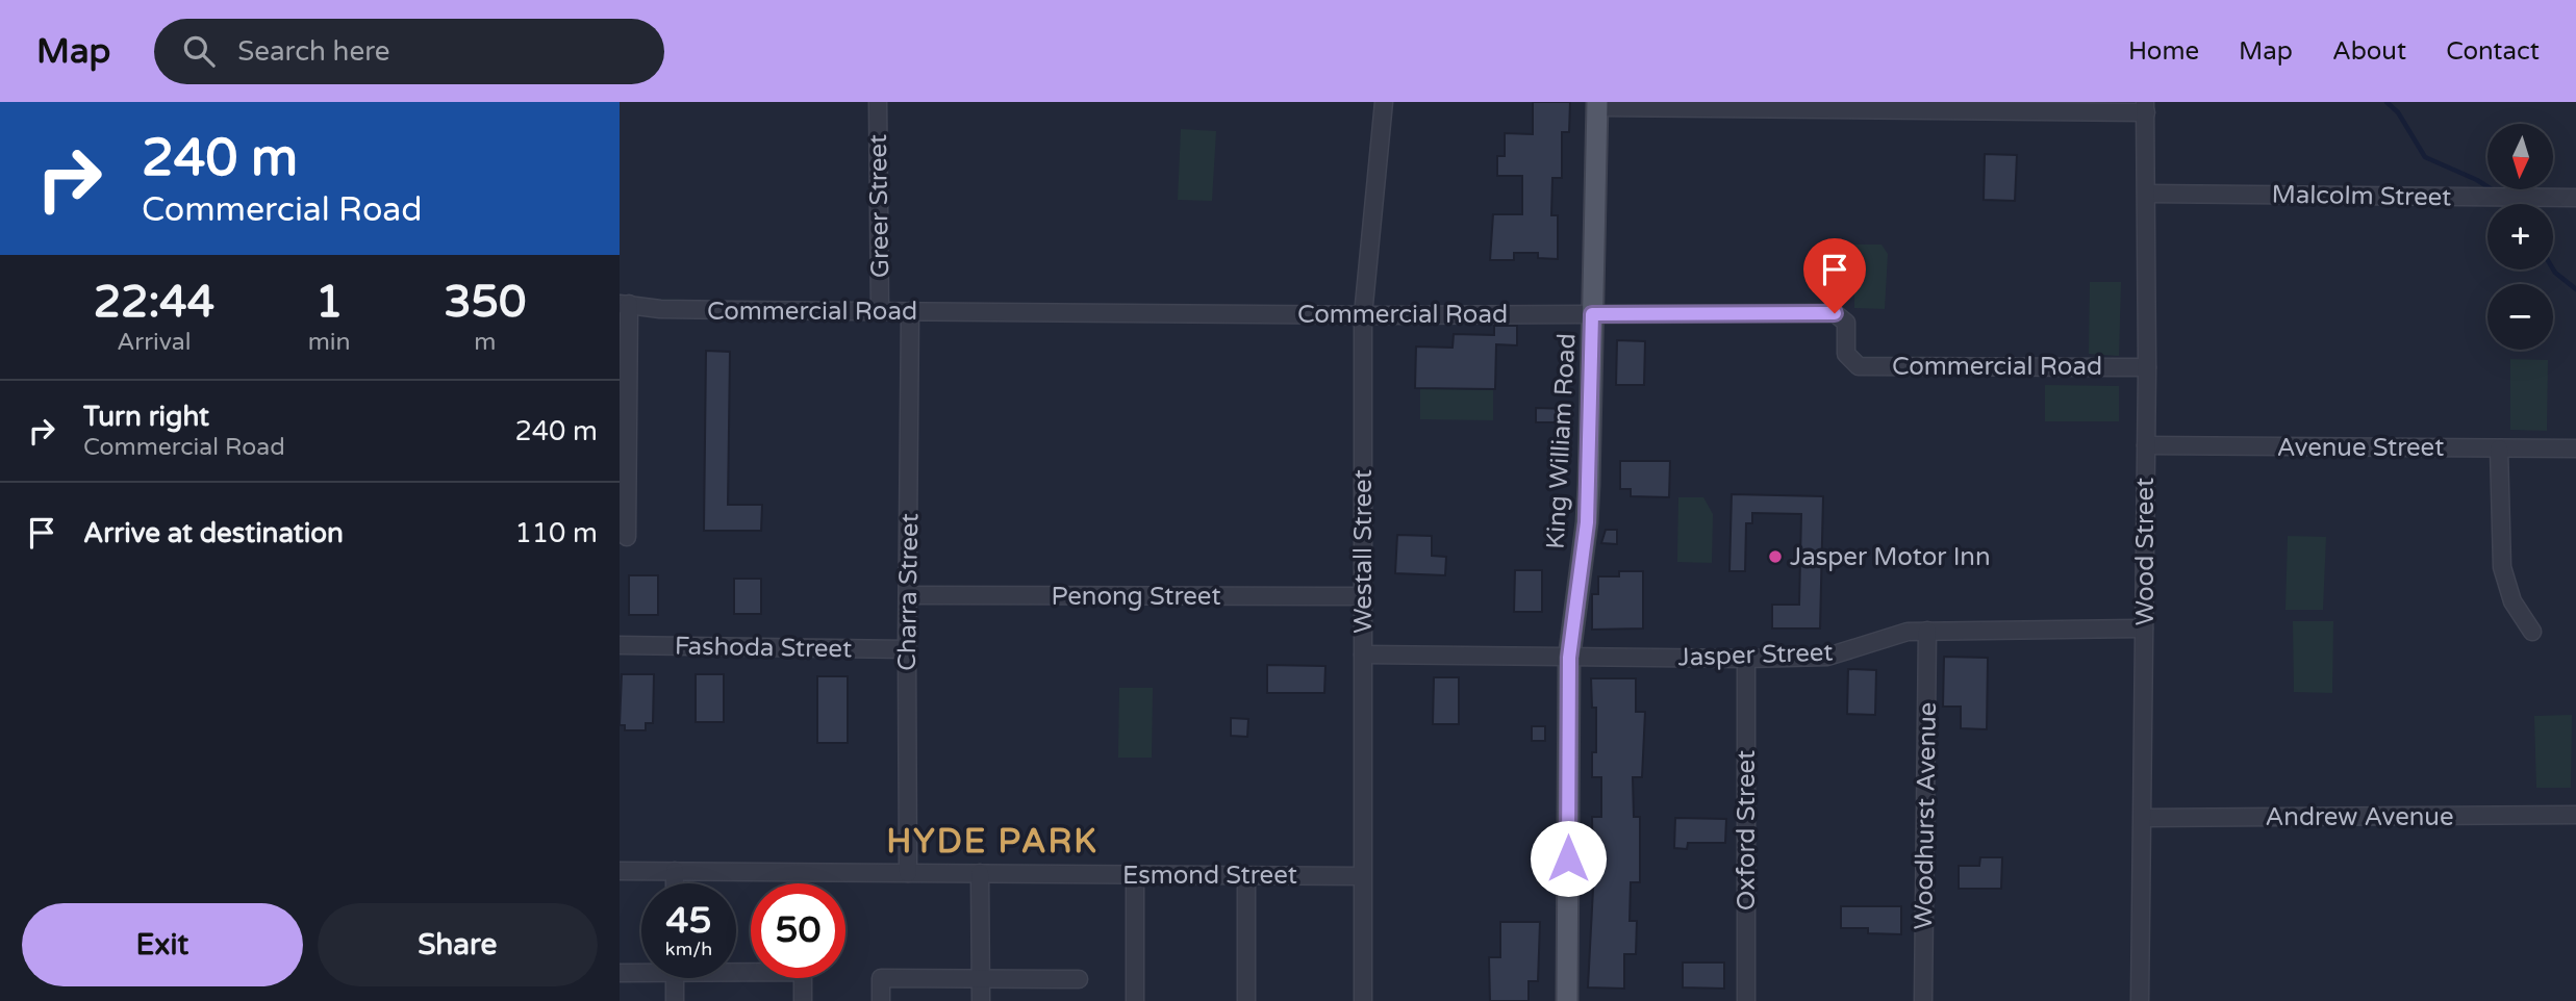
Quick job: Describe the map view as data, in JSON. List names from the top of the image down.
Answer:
{
  "streets": {
    "main road": ["King William Road"],
    "street": [
      "Malcolm Street",
      "Greer Street",
      "Commercial Road",
      "Avenue Street",
      "Westall Street",
      "Wood Street",
      "Charra Street",
      "Penong Street",
      "Fashoda Street",
      "Jasper Street",
      "Woodhurst Avenue",
      "Andrew Avenue",
      "Oxford Street",
      "Esmond Street"
    ]
  },
  "crossings": [
    ["Malcolm Street", "Wood Street"],
    ["Greer Street", "Commercial Road"],
    ["Commercial Road", "King William Road"],
    ["Commercial Road", "Westall Street"],
    ["Commercial Road", "Wood Street"],
    ["Commercial Road", "Charra Street"],
    ["King William Road", "Jasper Street"],
    ["Avenue Street", "Wood Street"],
    ["Westall Street", "Penong Street"],
    ["Westall Street", "Jasper Street"],
    ["Westall Street", "Esmond Street"],
    ["Wood Street", "Jasper Street"],
    ["Wood Street", "Andrew Avenue"],
    ["Charra Street", "Penong Street"],
    ["Charra Street", "Fashoda Street"],
    ["Charra Street", "Esmond Street"],
    ["Jasper Street", "Woodhurst Avenue"],
    ["Jasper Street", "Oxford Street"]
  ],
  "districts": ["HYDE PARK"],
  "places": ["Jasper Motor Inn"],
  "north": "bottom",
  "page": {
    "header": "Map",
    "search": "Search here",
    "nav": [
      "Home",
      "Map",
      "About",
      "Contact"
    ],
    "turn": ["240 m", "Commercial Road"],
    "map_buttons": ["+", "−"],
    "eta": [
      "22:44",
      "Arrival",
      "1",
      "min",
      "350",
      "m"
    ],
    "list": [
      {
        "name": "Turn right",
        "note": "Commercial Road",
        "value": "240 m"
      },
      {
        "name": "Arrive at destination",
        "value": "110 m"
      }
    ],
    "speed": "45 km/h",
    "limit": "50",
    "buttons": ["Exit", "Share"]
  }
}
